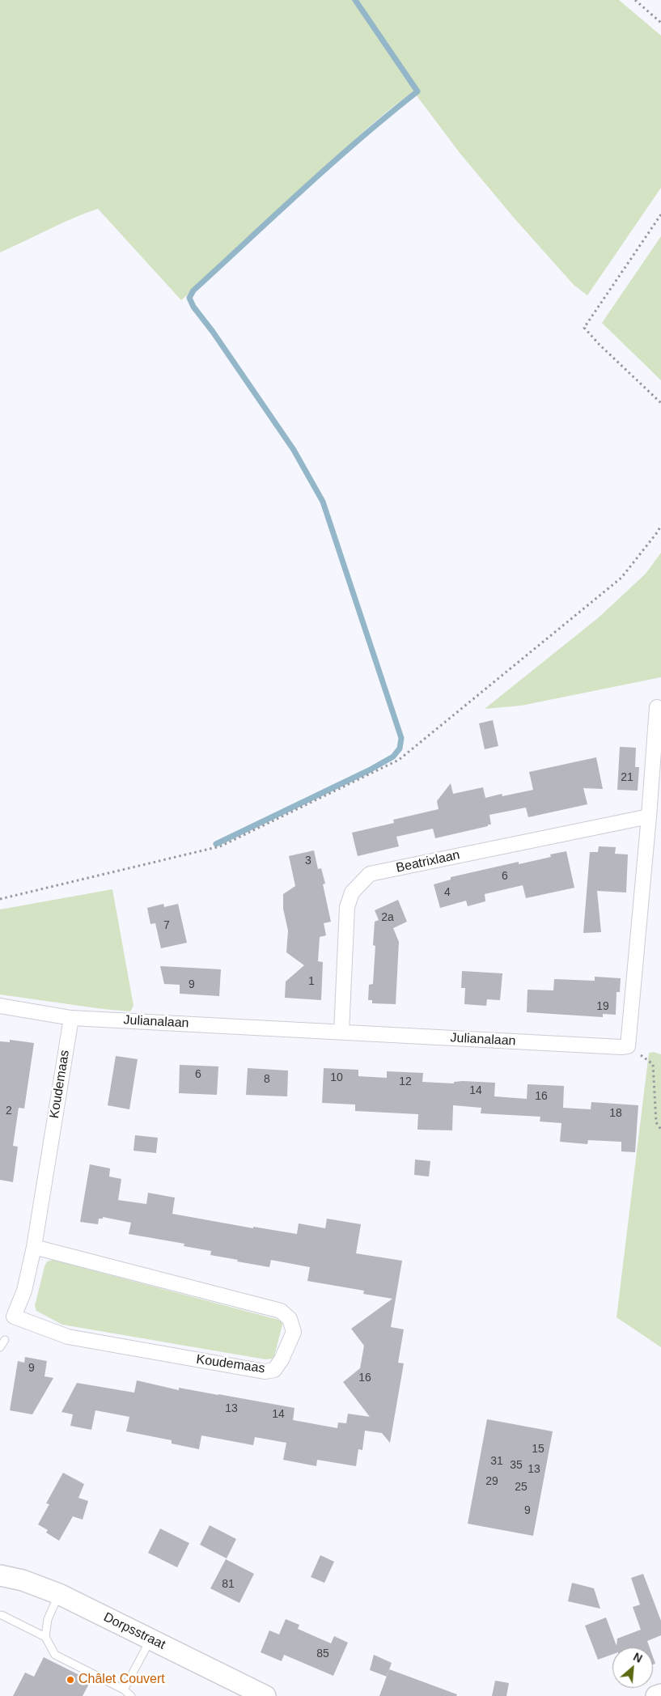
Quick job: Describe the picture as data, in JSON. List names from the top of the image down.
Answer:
{
  "streets": {
    "street": [
      "Beatrixlaan",
      "Julianalaan",
      "Koudemaas",
      "Dorpsstraat"
    ]
  },
  "crossings": [
    ["Beatrixlaan", "Julianalaan"],
    ["Julianalaan", "Koudemaas"]
  ],
  "places": ["Châlet Couvert"],
  "house_numbers": [
    "21",
    "3",
    "6",
    "4",
    "2a",
    "7",
    "1",
    "9",
    "19",
    "6",
    "10",
    "8",
    "12",
    "14",
    "16",
    "2",
    "18",
    "9",
    "16",
    "13",
    "14",
    "15",
    "31",
    "35",
    "13",
    "29",
    "25",
    "9",
    "81",
    "85"
  ],
  "north": "top right"
}
